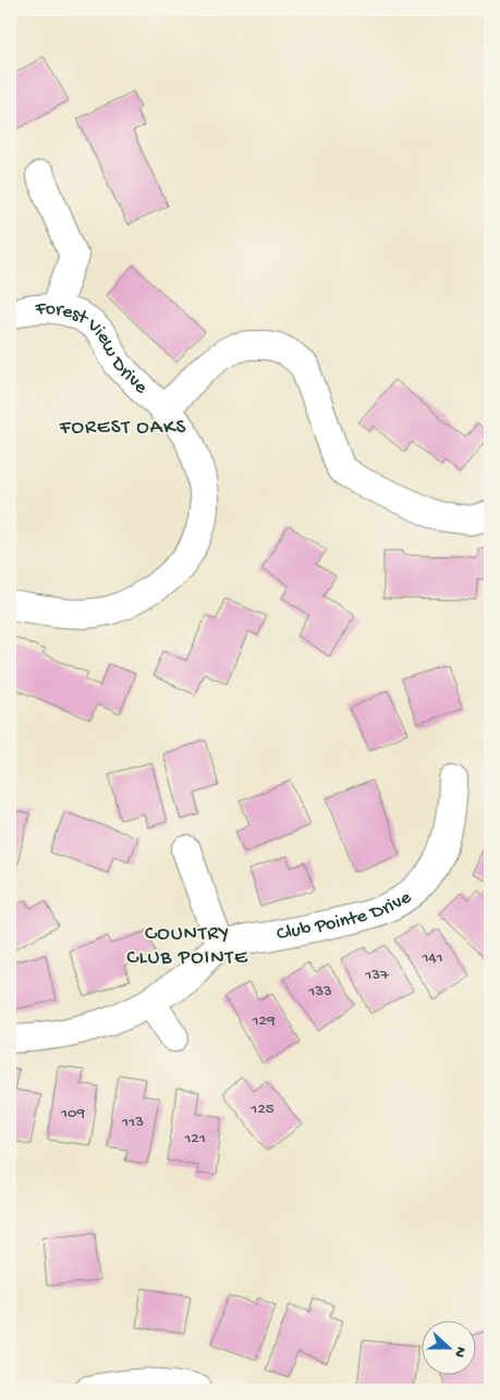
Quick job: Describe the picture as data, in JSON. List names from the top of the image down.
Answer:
{
  "streets": {
    "street": ["Forest View Drive", "Club Pointe Drive"]
  },
  "districts": ["FOREST OAKS", "COUNTRY CLUB POINTE"],
  "house_numbers": [
    "141",
    "137",
    "133",
    "129",
    "125",
    "109",
    "113",
    "121"
  ],
  "north": "right"
}
